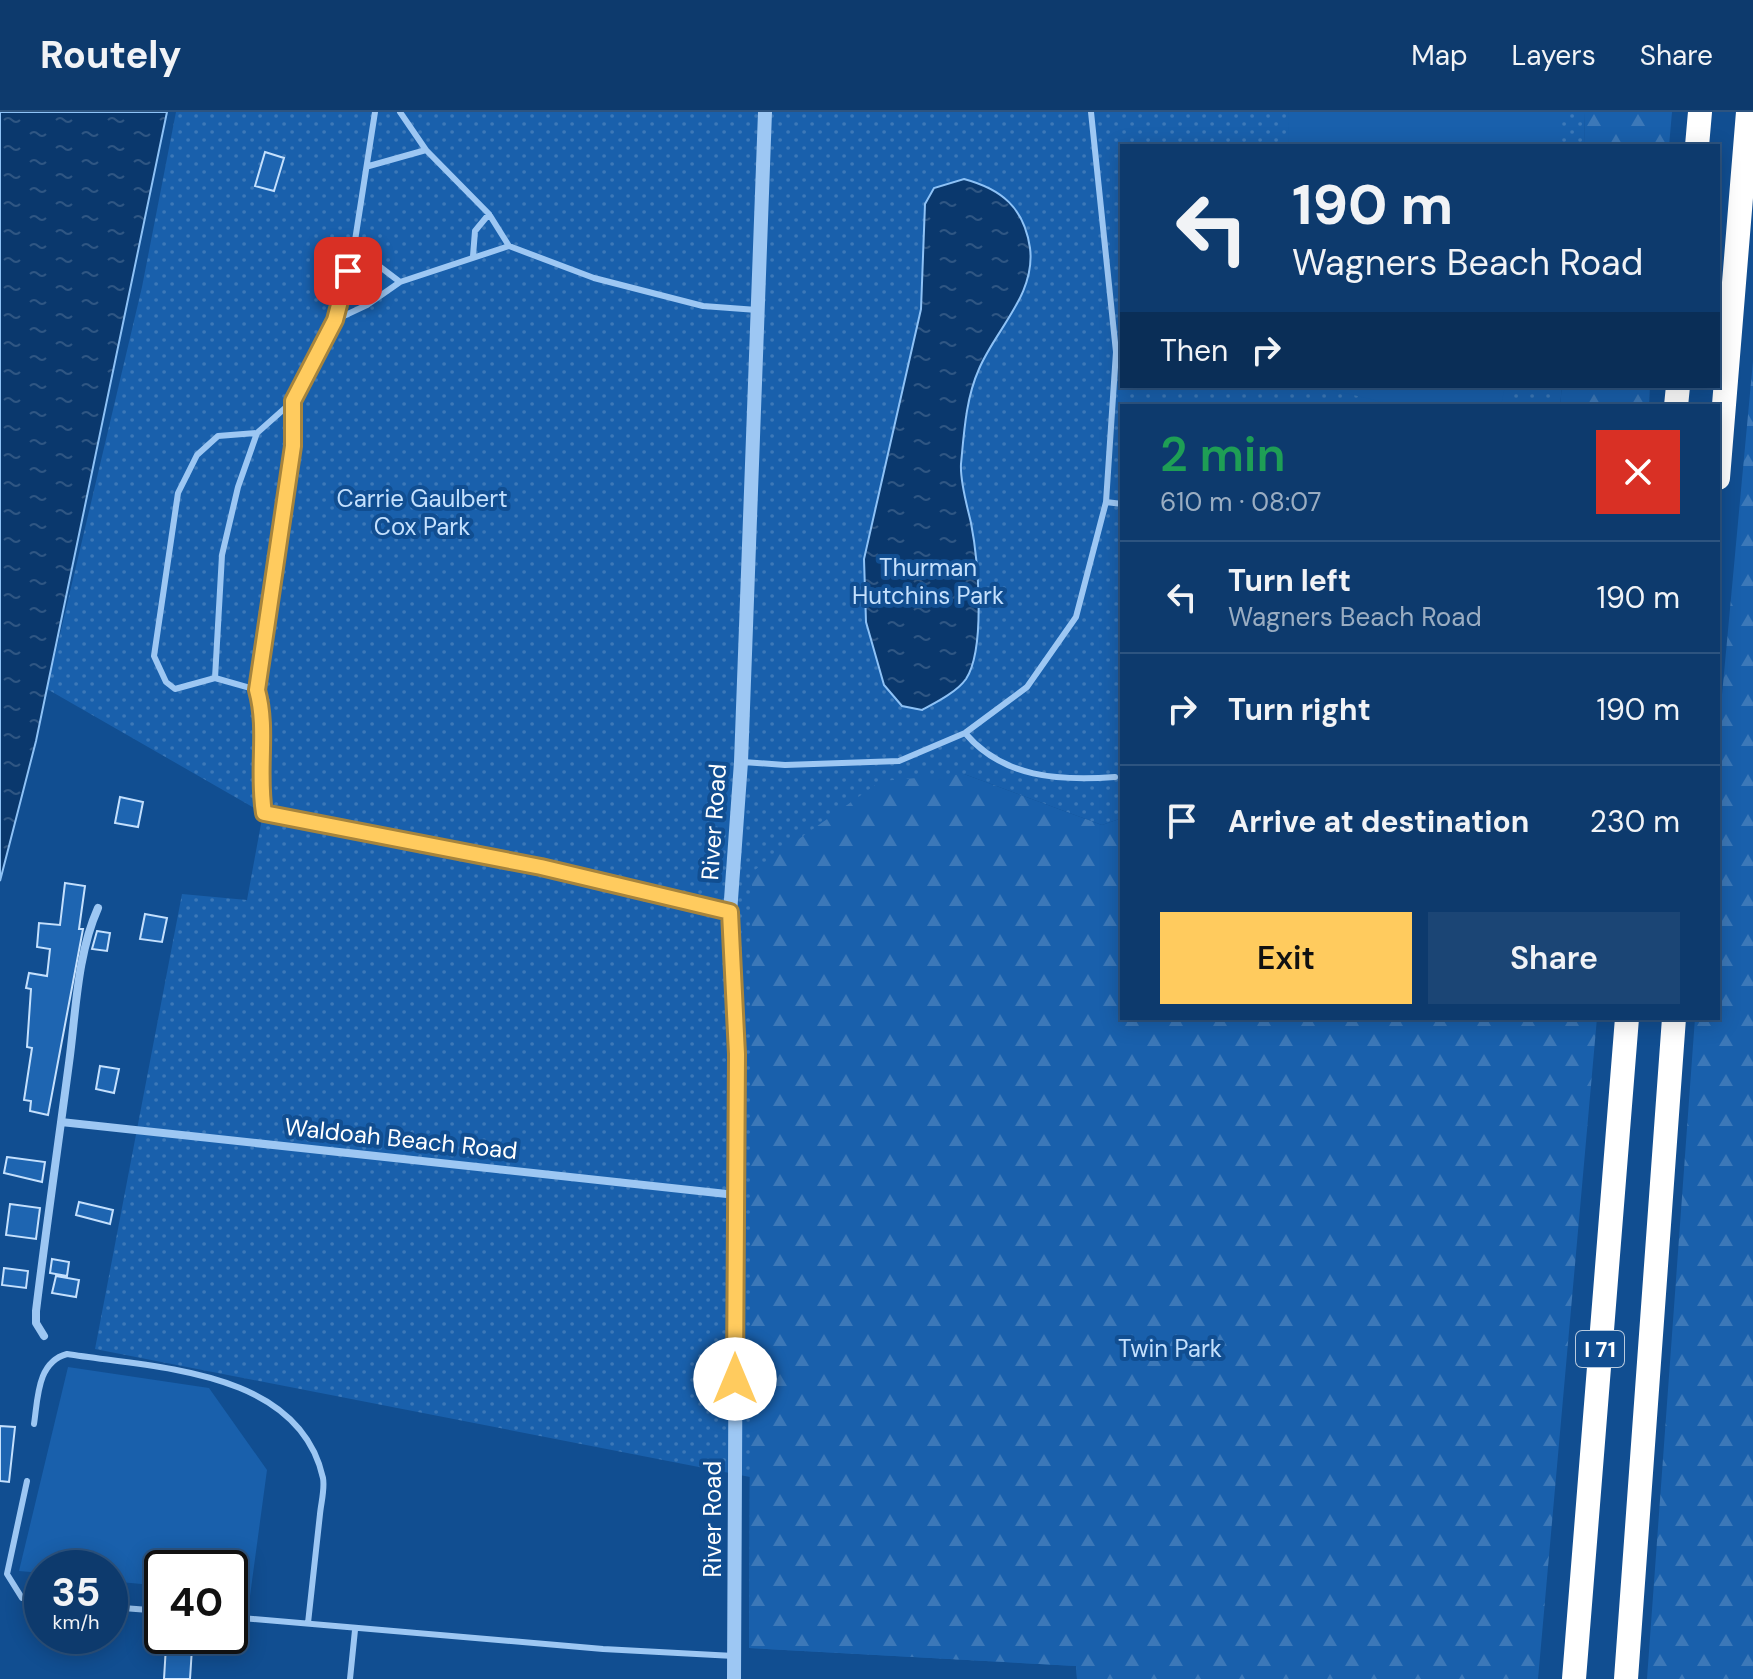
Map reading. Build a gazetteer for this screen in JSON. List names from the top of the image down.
{
  "streets": {
    "highway": ["I 71"],
    "street": ["River Road", "Waldoah Beach Road"]
  },
  "crossings": [
    ["River Road", "Waldoah Beach Road"]
  ],
  "parks": ["Carrie Gaulbert Cox Park", "Thurman Hutchins Park", "Twin Park"],
  "page": {
    "header": "Routely",
    "nav": ["Map", "Layers", "Share"],
    "turn": ["190 m", "Wagners Beach Road"],
    "then": "Then",
    "heading": ["2 min", "610 m · 08:07"],
    "list": [
      {
        "name": "Turn left",
        "note": "Wagners Beach Road",
        "value": "190 m"
      },
      {
        "name": "Turn right",
        "value": "190 m"
      },
      {
        "name": "Arrive at destination",
        "value": "230 m"
      }
    ],
    "buttons": ["Exit", "Share"],
    "speed": "35 km/h",
    "limit": "40"
  }
}
